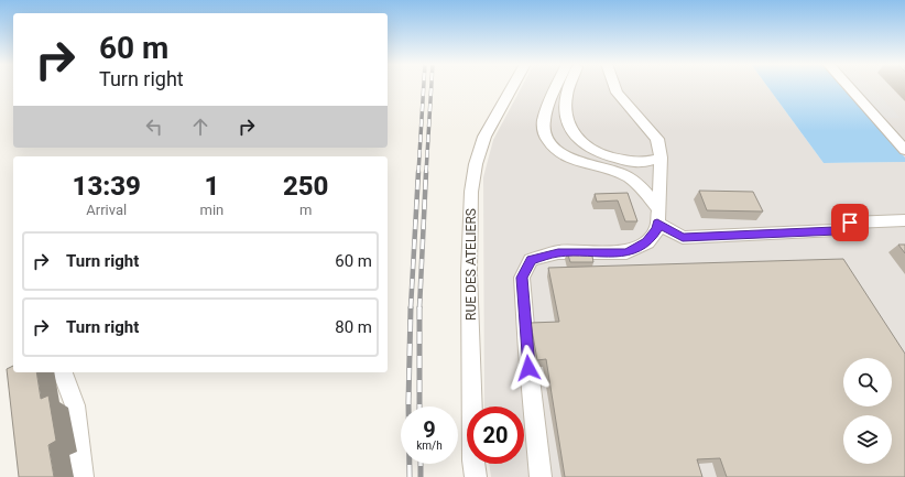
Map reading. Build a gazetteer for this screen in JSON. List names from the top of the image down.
{
  "streets": {
    "street": ["RUE DES ATELIERS"]
  },
  "page": {
    "turn": ["60 m", "Turn right"],
    "eta": [
      "13:39",
      "Arrival",
      "1",
      "min",
      "250",
      "m"
    ],
    "list": [
      {
        "name": "Turn right",
        "value": "60 m"
      },
      {
        "name": "Turn right",
        "value": "80 m"
      }
    ],
    "speed": "9 km/h",
    "limit": "20"
  }
}
